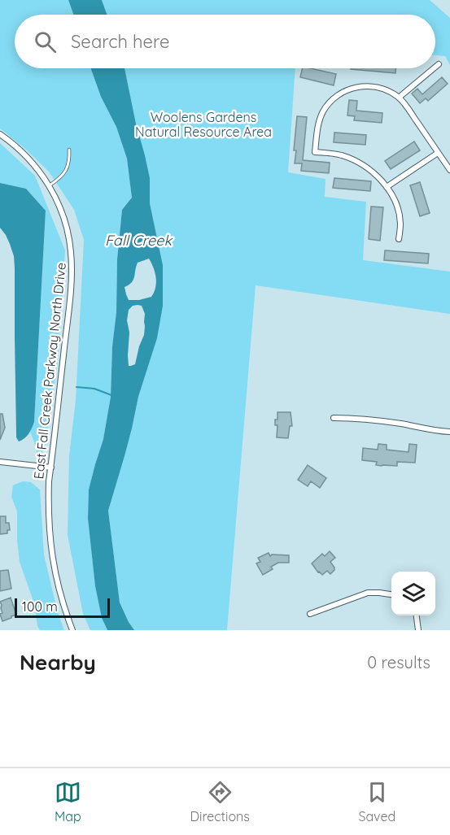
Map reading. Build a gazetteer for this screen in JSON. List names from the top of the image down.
{
  "streets": {
    "street": ["East Fall Creek Parkway North Drive"]
  },
  "water": ["Fall Creek"],
  "parks": ["Woolens Gardens Natural Resource Area"],
  "scale_bar": "100 m",
  "page": {
    "search": "Search here",
    "scale": "100 m",
    "heading": ["Nearby", "0 results"],
    "nav": ["Map", "Directions", "Saved"]
  }
}
